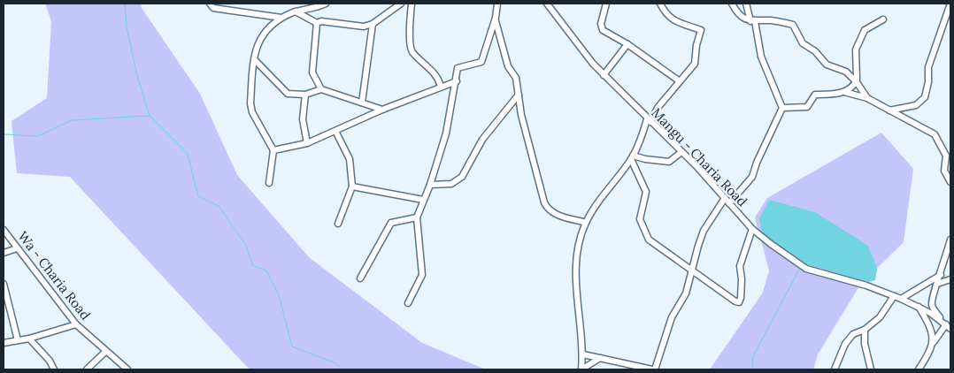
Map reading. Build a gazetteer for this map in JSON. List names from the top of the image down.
{
  "streets": {
    "street": ["Mangu - Charia Road", "Wa - Charia Road"]
  }
}
